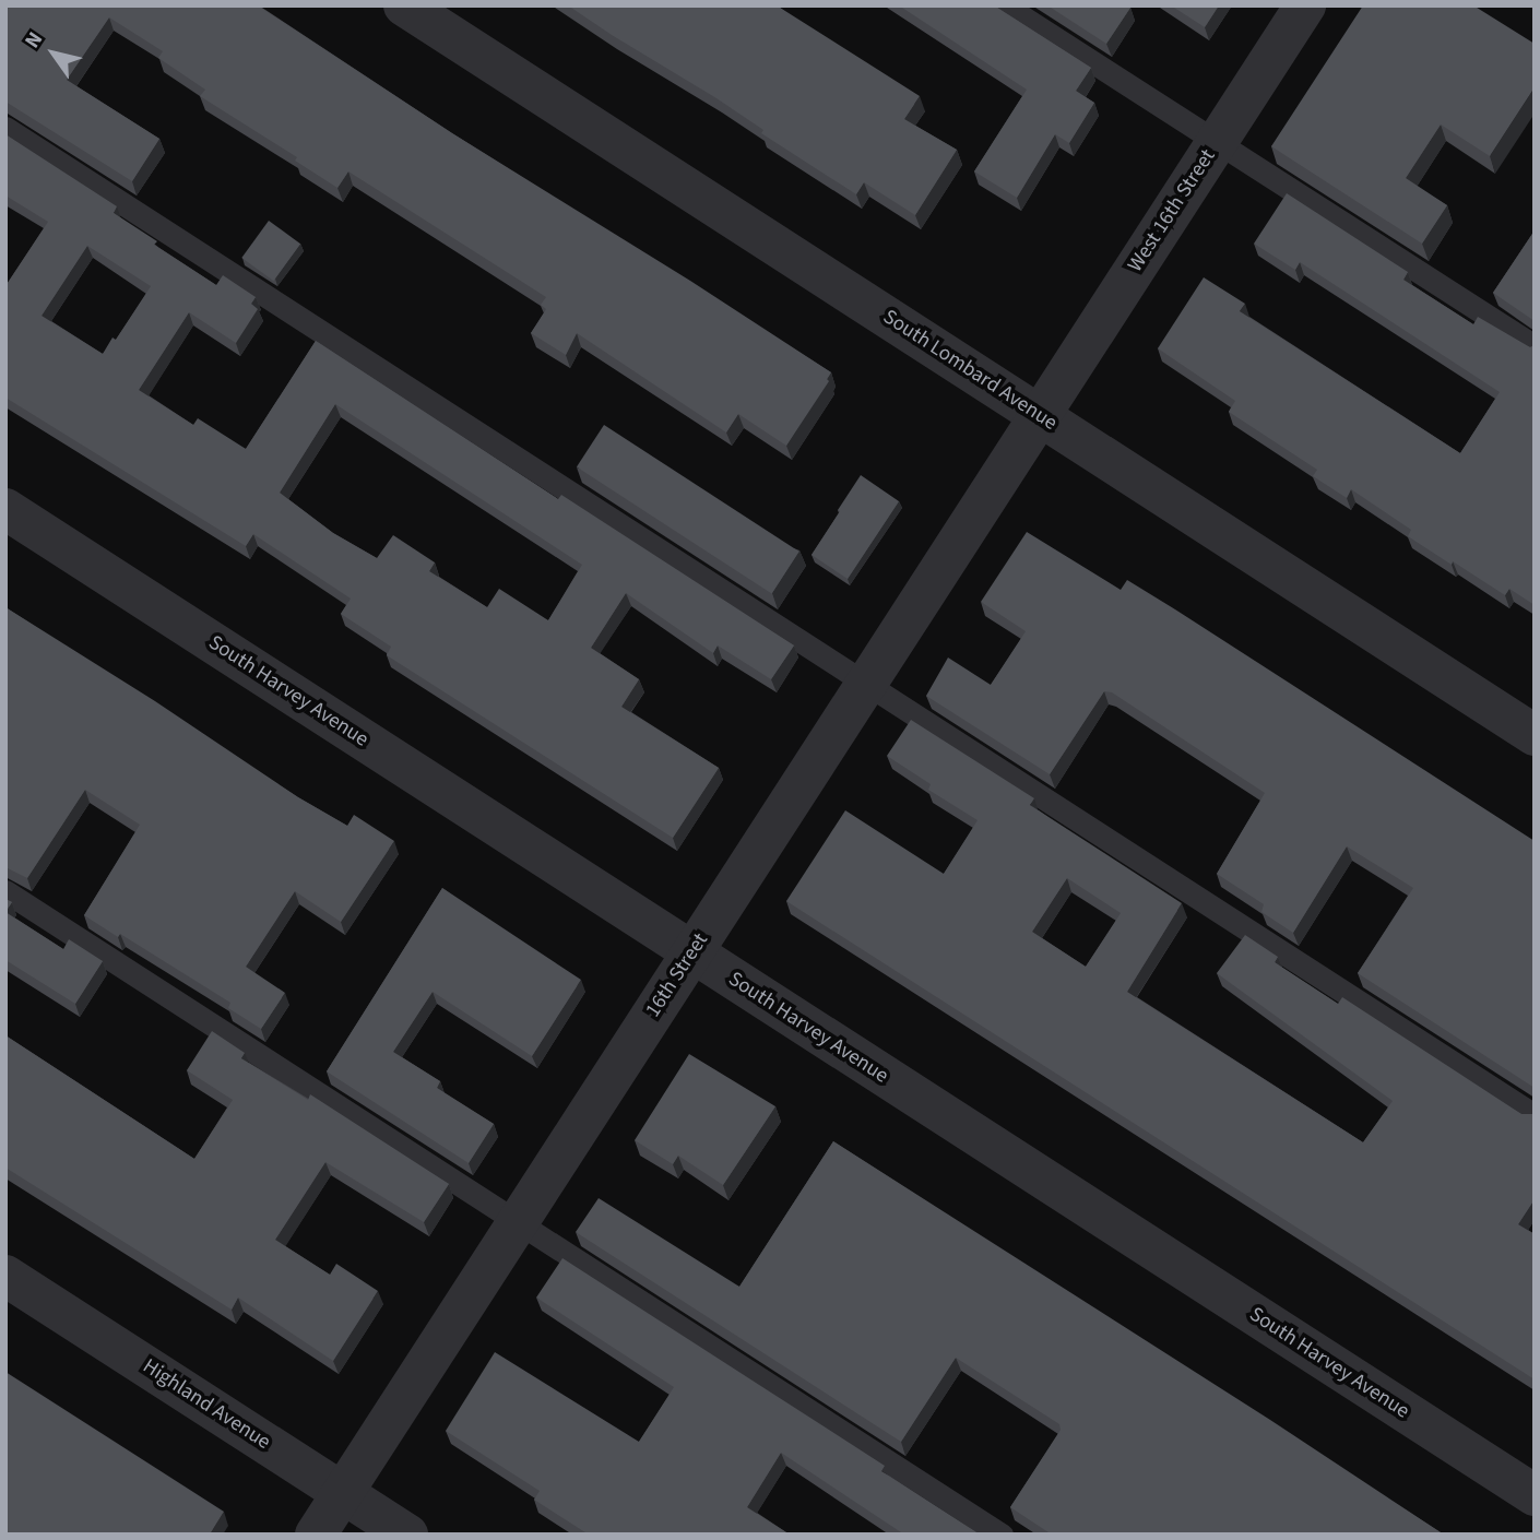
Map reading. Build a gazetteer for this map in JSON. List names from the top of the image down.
{
  "streets": {
    "street": [
      "West 16th Street",
      "South Lombard Avenue",
      "South Harvey Avenue",
      "16th Street",
      "Highland Avenue"
    ]
  },
  "crossings": [
    ["West 16th Street", "South Lombard Avenue"],
    ["West 16th Street", "16th Street"],
    ["South Lombard Avenue", "16th Street"],
    ["South Harvey Avenue", "16th Street"],
    ["16th Street", "Highland Avenue"]
  ],
  "north": "top left"
}
